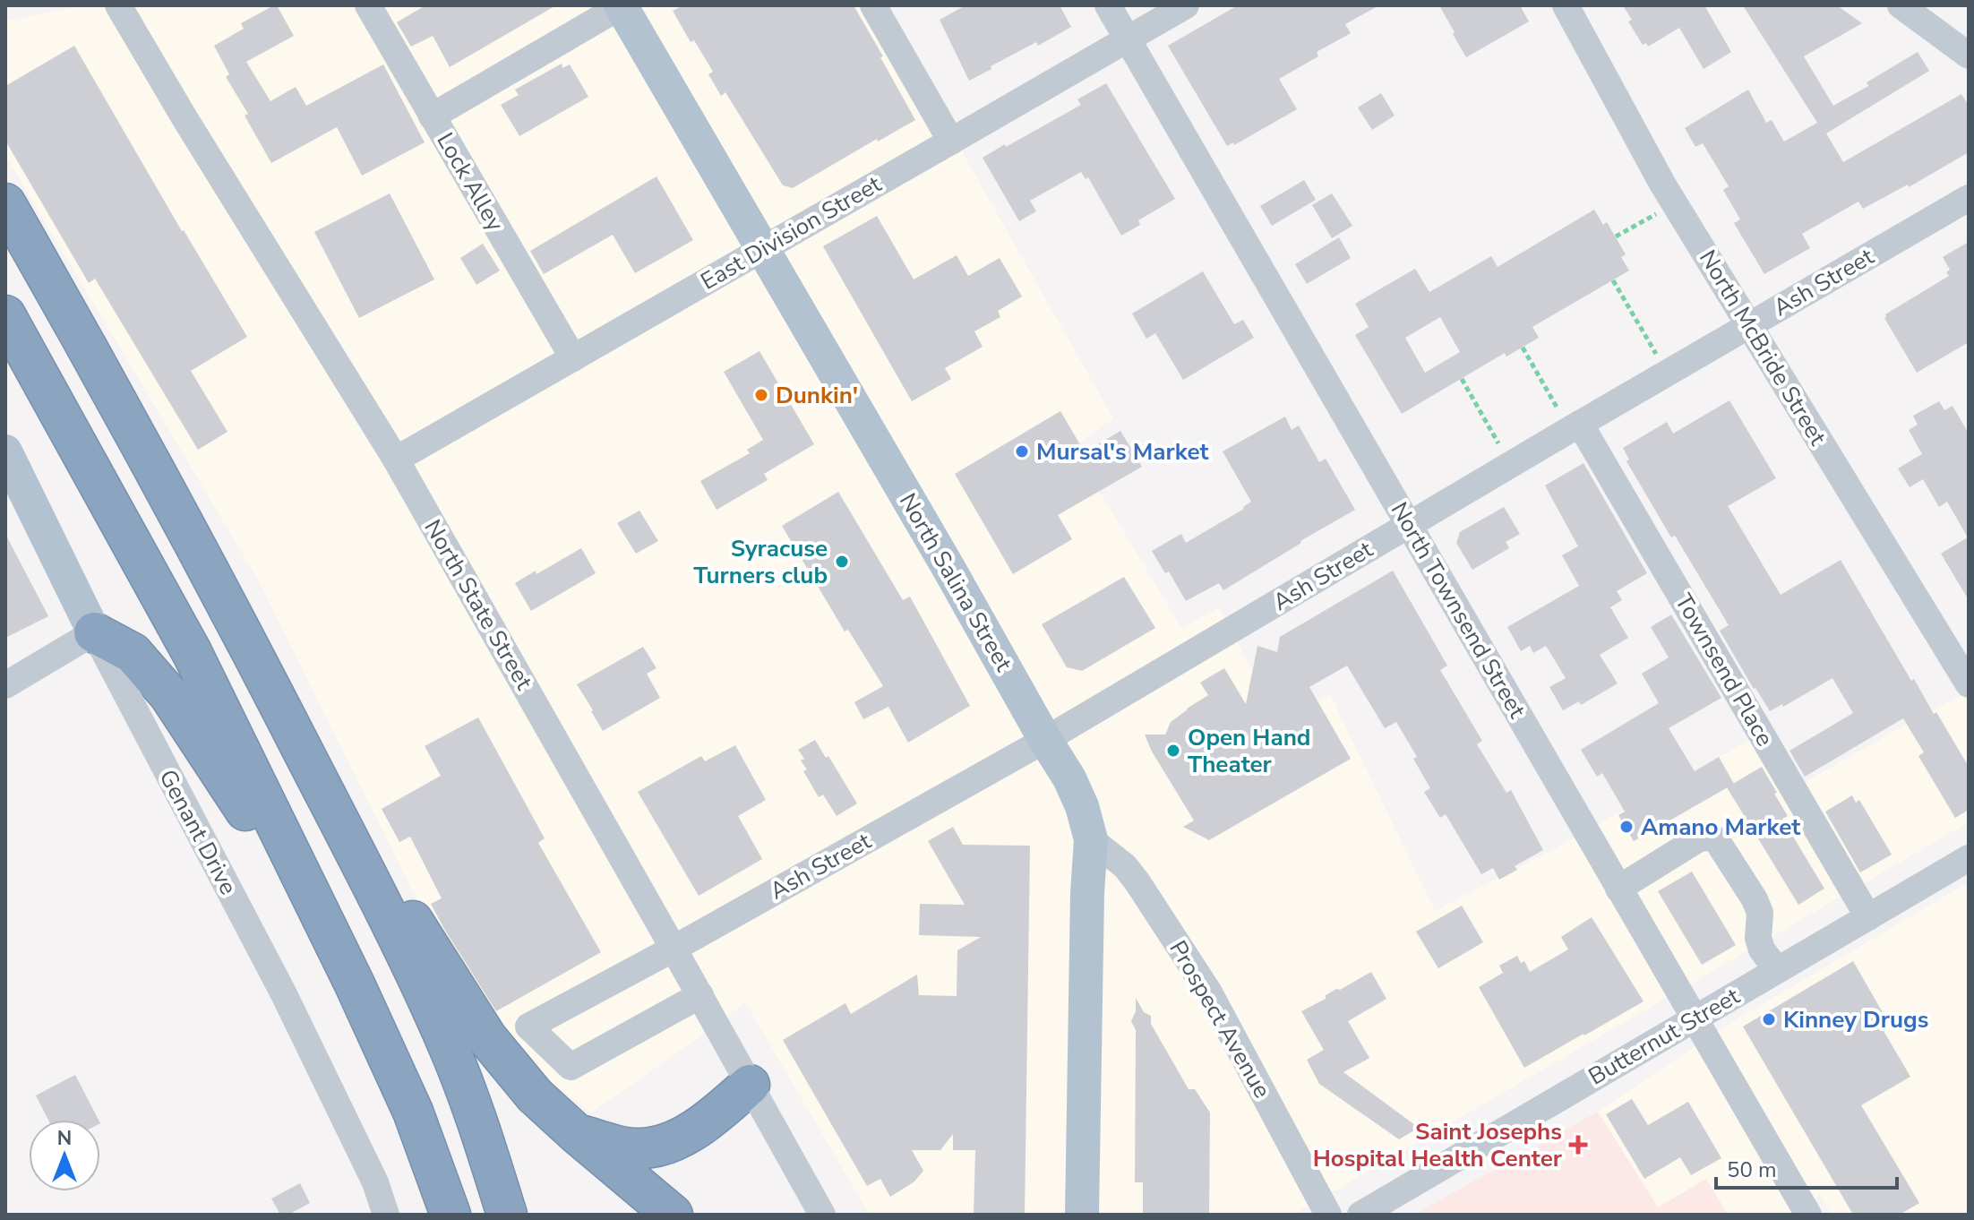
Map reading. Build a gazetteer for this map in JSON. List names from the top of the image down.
{
  "streets": {
    "main road": ["North Salina Street", "Genant Drive"],
    "street": [
      "Lock Alley",
      "East Division Street",
      "Ash Street",
      "North McBride Street",
      "North State Street",
      "North Townsend Street",
      "Townsend Place",
      "Prospect Avenue",
      "Butternut Street"
    ]
  },
  "crossings": [
    ["Lock Alley", "East Division Street"],
    ["East Division Street", "North Salina Street"],
    ["East Division Street", "North State Street"],
    ["East Division Street", "North Townsend Street"],
    ["Ash Street", "North McBride Street"],
    ["Ash Street", "North Salina Street"],
    ["Ash Street", "North State Street"],
    ["Ash Street", "North Townsend Street"],
    ["Ash Street", "Townsend Place"],
    ["North Salina Street", "Prospect Avenue"],
    ["North Townsend Street", "Butternut Street"],
    ["Townsend Place", "Butternut Street"]
  ],
  "places": {
    "other": [
      "Dunkin'",
      "Mursal's Market",
      "Syracuse Turners club",
      "Open Hand Theater",
      "Amano Market",
      "Kinney Drugs"
    ],
    "health": ["Saint Josephs Hospital Health Center"]
  },
  "scale_bar": "50 m",
  "north": "top"
}
